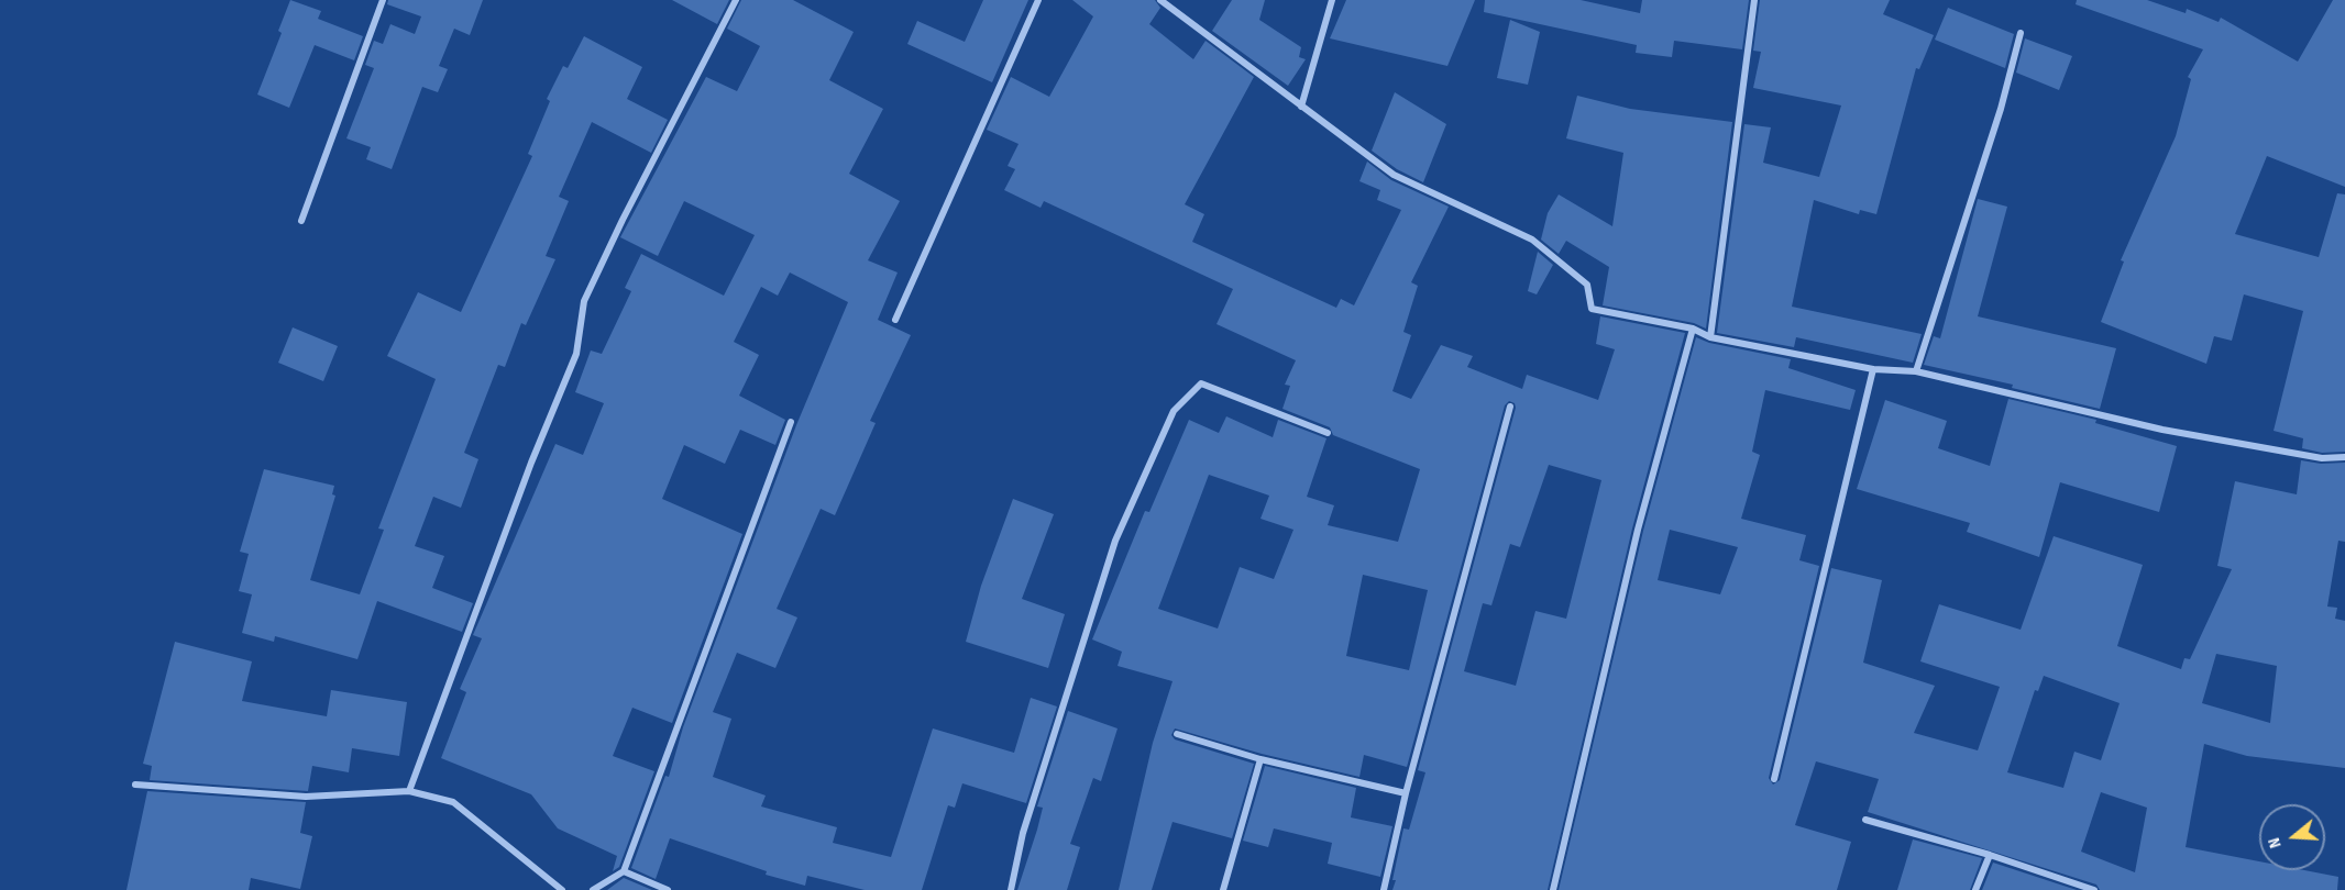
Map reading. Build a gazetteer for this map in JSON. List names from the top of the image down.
{
  "north": "left"
}
